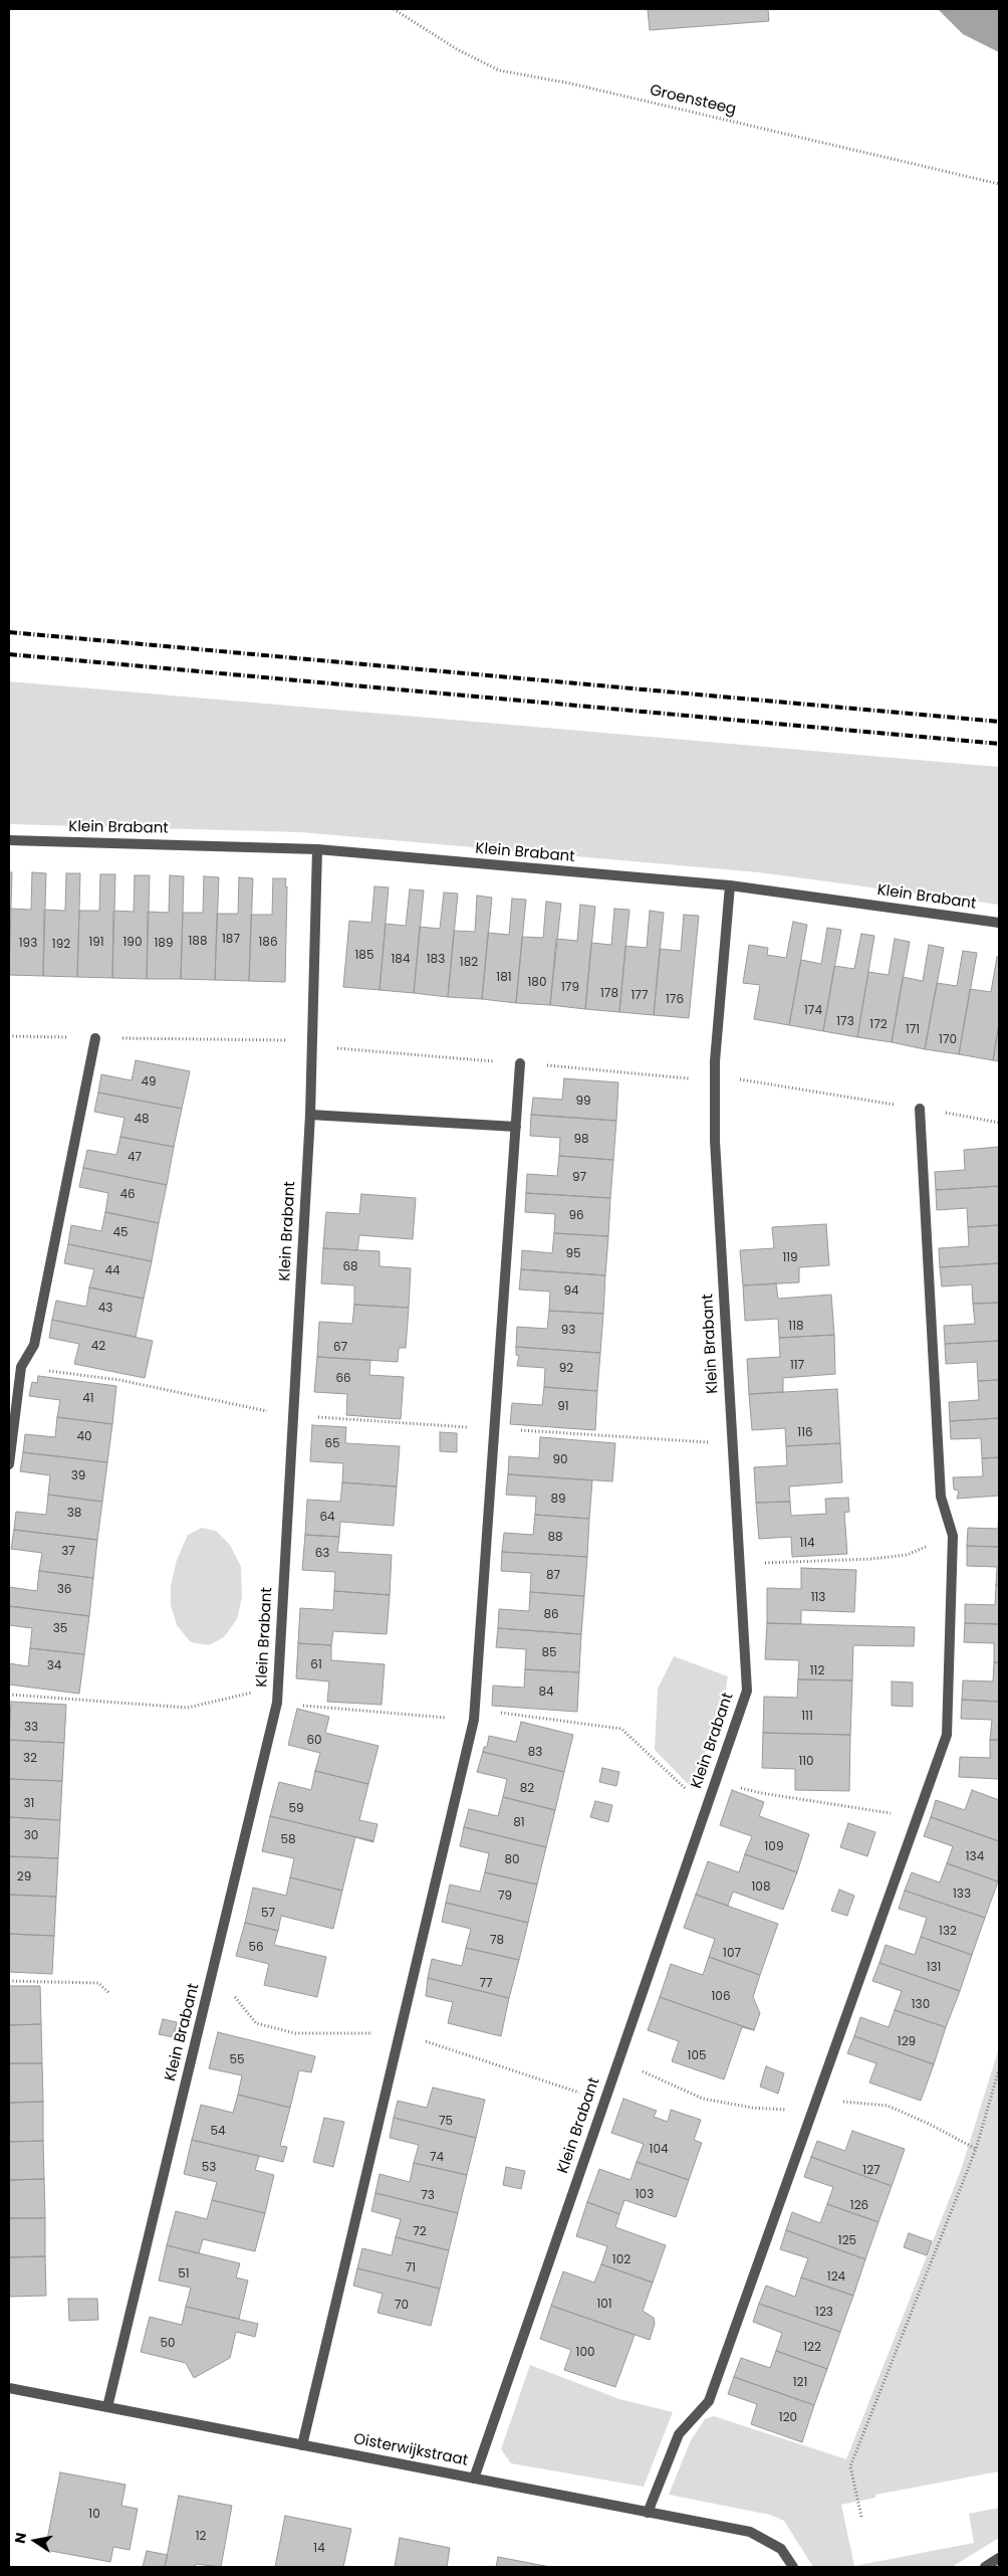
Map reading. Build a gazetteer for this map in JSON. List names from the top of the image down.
{
  "streets": {
    "street": ["Klein Brabant", "Oisterwijkstraat"],
    "path": ["Groensteeg"]
  },
  "crossings": [
    ["Klein Brabant", "Oisterwijkstraat"]
  ],
  "house_numbers": [
    "187",
    "188",
    "191",
    "190",
    "186",
    "193",
    "189",
    "192",
    "185",
    "184",
    "183",
    "182",
    "181",
    "180",
    "179",
    "178",
    "177",
    "176",
    "174",
    "173",
    "172",
    "171",
    "170",
    "49",
    "99",
    "48",
    "98",
    "47",
    "97",
    "46",
    "96",
    "45",
    "95",
    "119",
    "68",
    "44",
    "94",
    "43",
    "118",
    "93",
    "42",
    "67",
    "117",
    "92",
    "66",
    "41",
    "91",
    "116",
    "40",
    "65",
    "90",
    "39",
    "89",
    "38",
    "64",
    "88",
    "114",
    "37",
    "63",
    "87",
    "36",
    "113",
    "86",
    "35",
    "85",
    "61",
    "34",
    "112",
    "84",
    "111",
    "33",
    "60",
    "83",
    "32",
    "110",
    "82",
    "31",
    "59",
    "81",
    "30",
    "58",
    "109",
    "134",
    "80",
    "29",
    "108",
    "133",
    "79",
    "57",
    "132",
    "78",
    "56",
    "107",
    "131",
    "77",
    "106",
    "130",
    "129",
    "105",
    "55",
    "75",
    "54",
    "104",
    "74",
    "53",
    "127",
    "103",
    "73",
    "126",
    "72",
    "125",
    "102",
    "71",
    "51",
    "124",
    "101",
    "70",
    "123",
    "50",
    "122",
    "100",
    "121",
    "120",
    "10",
    "12",
    "14"
  ],
  "north": "left"
}
